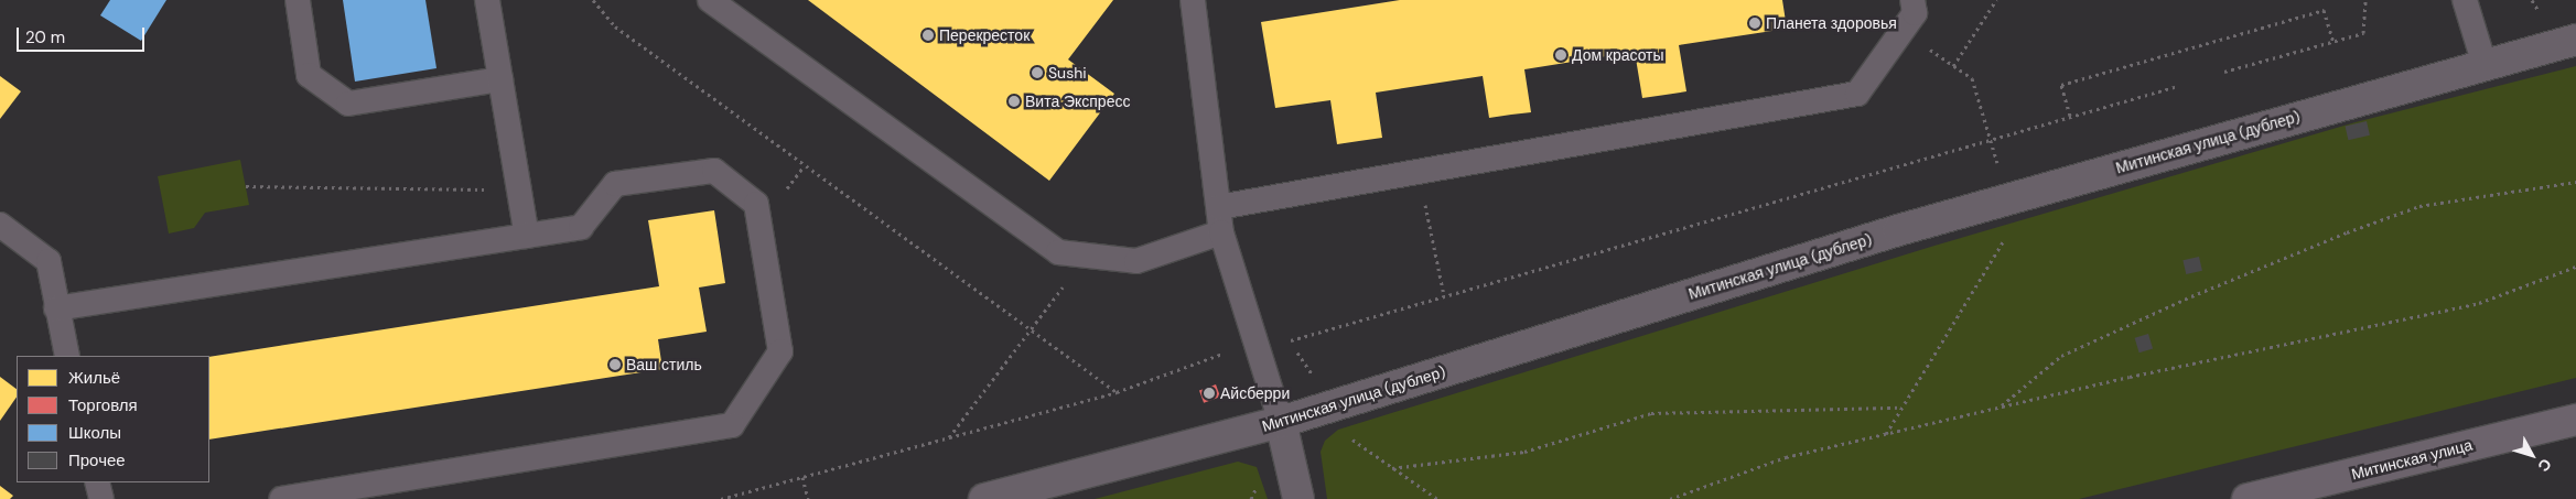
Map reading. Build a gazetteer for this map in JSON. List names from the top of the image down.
{
  "streets": {
    "main road": ["Митинская улица"],
    "street": ["Митинская улица (дублер)"]
  },
  "places": [
    "Планета здоровья",
    "Перекресток",
    "Дом красоты",
    "Sushi",
    "Вита Экспресс",
    "Ваш стиль",
    "Айсберри"
  ],
  "legend": [
    "Жильё",
    "Торговля",
    "Школы",
    "Прочее"
  ],
  "scale_bar": "20 m",
  "north": "bottom right"
}
